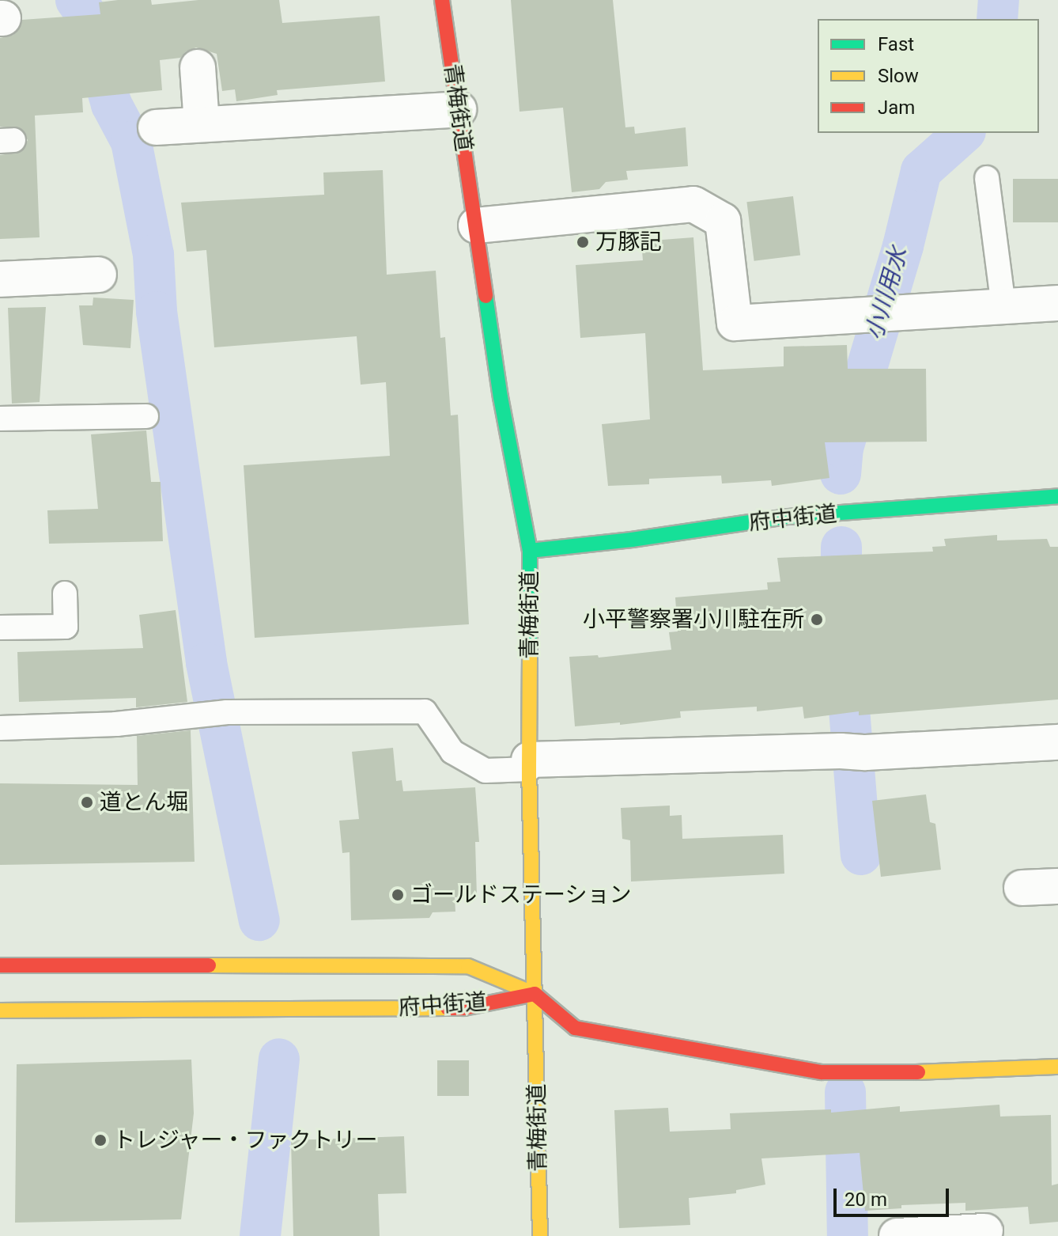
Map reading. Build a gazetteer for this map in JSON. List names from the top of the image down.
{
  "streets": {
    "main road": ["青梅街道", "府中街道"]
  },
  "crossings": [
    ["青梅街道", "府中街道"]
  ],
  "water": ["小川用水"],
  "places": [
    "万豚記",
    "小平警察署小川駐在所",
    "道とん堀",
    "ゴールドステーション",
    "トレジャー・ファクトリー"
  ],
  "legend": ["Fast", "Slow", "Jam"],
  "scale_bar": "20 m"
}
